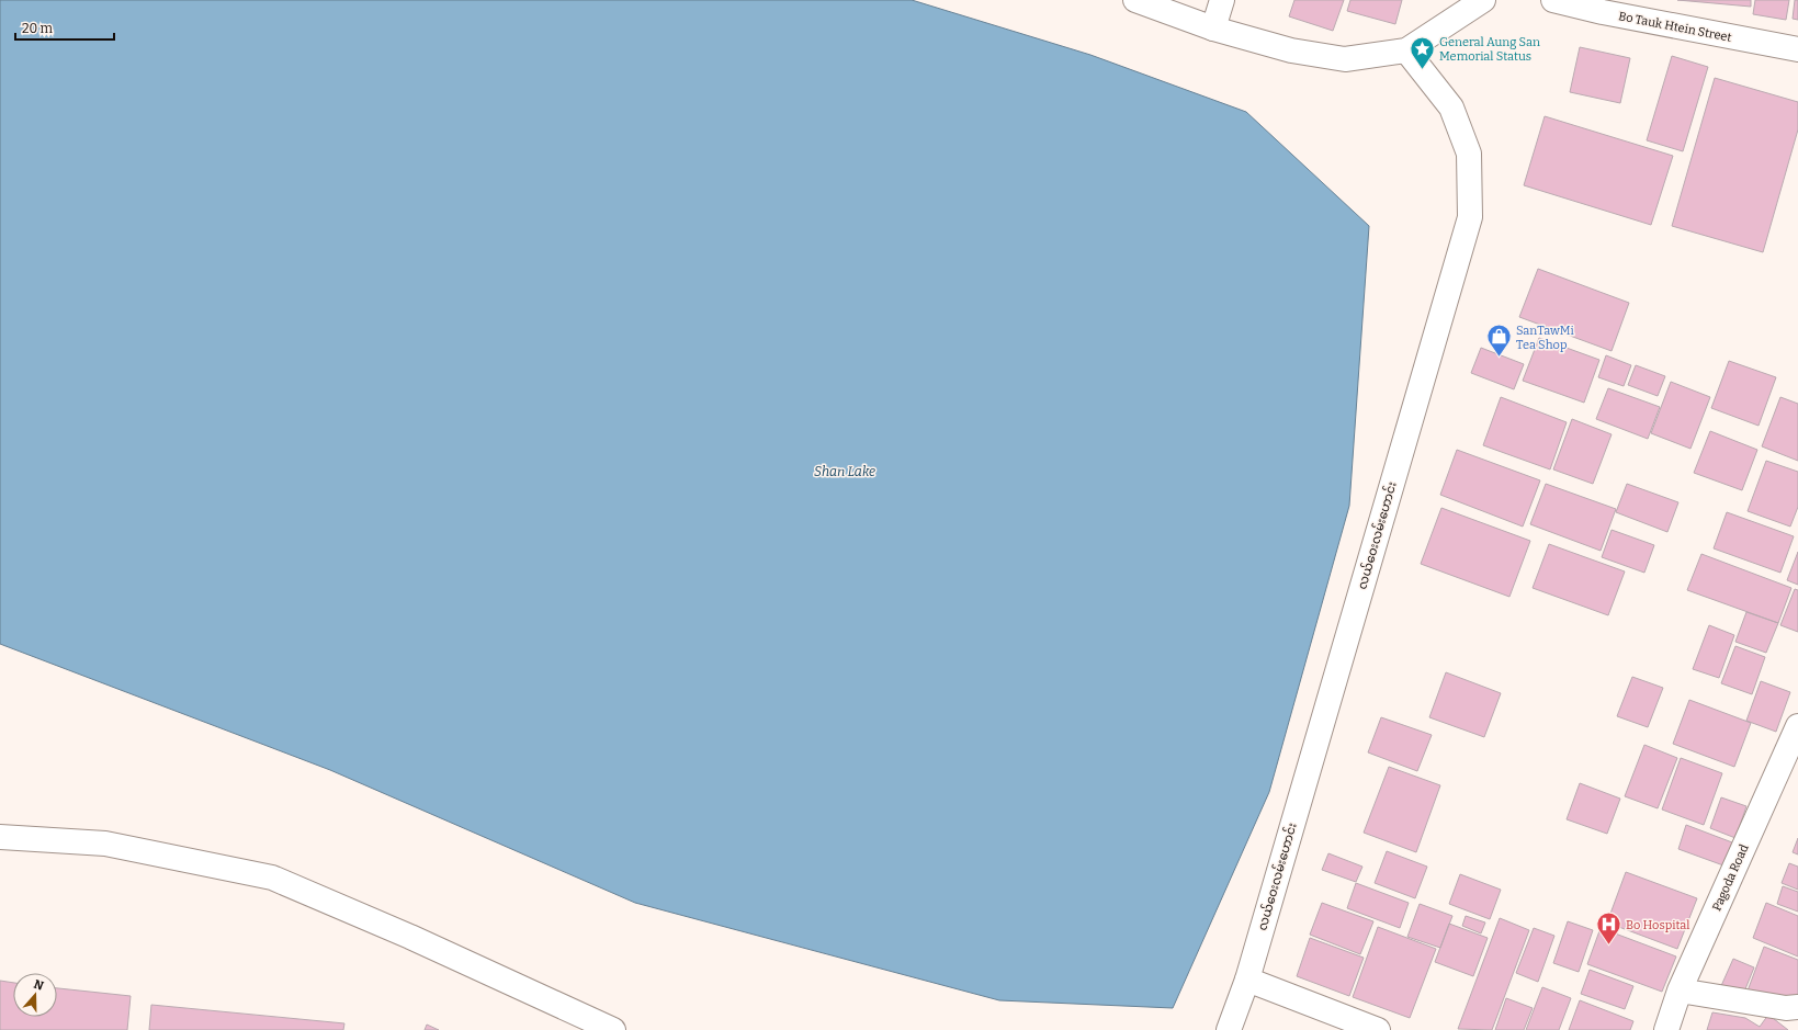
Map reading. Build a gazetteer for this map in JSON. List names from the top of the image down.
{
  "streets": {
    "street": ["Bo Tauk Htein Street", "လယ်ဝေးလမ်းဟောင်း", "Pagoda Road"]
  },
  "water": ["Shan Lake"],
  "places": {
    "place": ["General Aung San Memorial Status"],
    "shop": ["SanTawMi Tea Shop"],
    "hospital": ["Bo Hospital"]
  },
  "scale_bar": "20 m",
  "north": "top"
}
